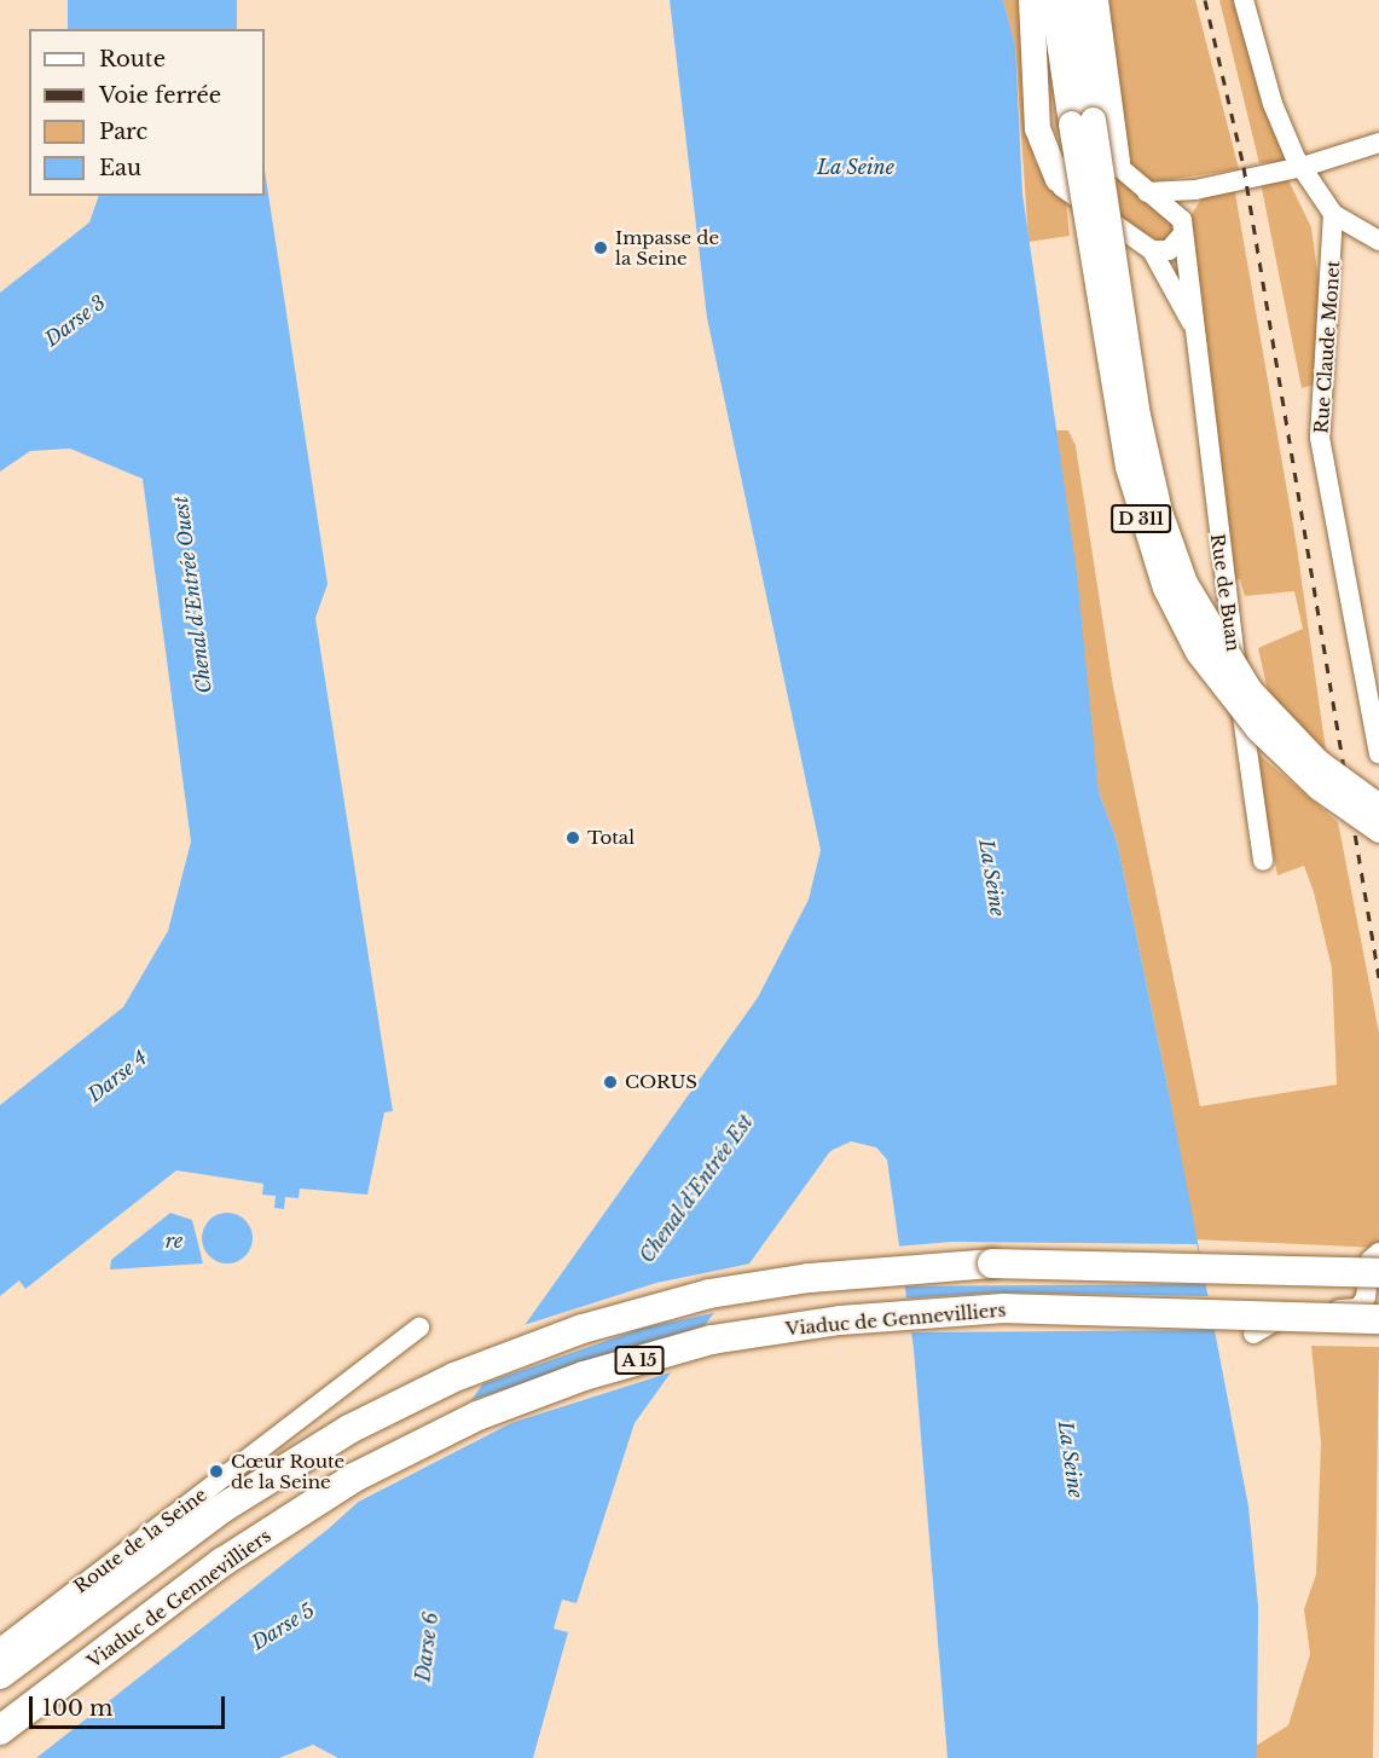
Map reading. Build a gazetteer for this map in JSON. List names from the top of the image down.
{
  "streets": {
    "highway": ["Viaduc de Gennevilliers", "A 15"],
    "main road": ["D 311"],
    "street": ["Rue Claude Monet", "Rue de Buan", "Route de la Seine"]
  },
  "water": [
    "La Seine",
    "Darse 3",
    "Chenal d'Entrée Ouest",
    "Darse 4",
    "Chenal d'Entrée Est",
    "re",
    "Darse 5",
    "Darse 6"
  ],
  "places": [
    "Impasse de la Seine",
    "Total",
    "CORUS",
    "Cœur Route de la Seine"
  ],
  "legend": [
    "Route",
    "Voie ferrée",
    "Parc",
    "Eau"
  ],
  "scale_bar": "100 m"
}
